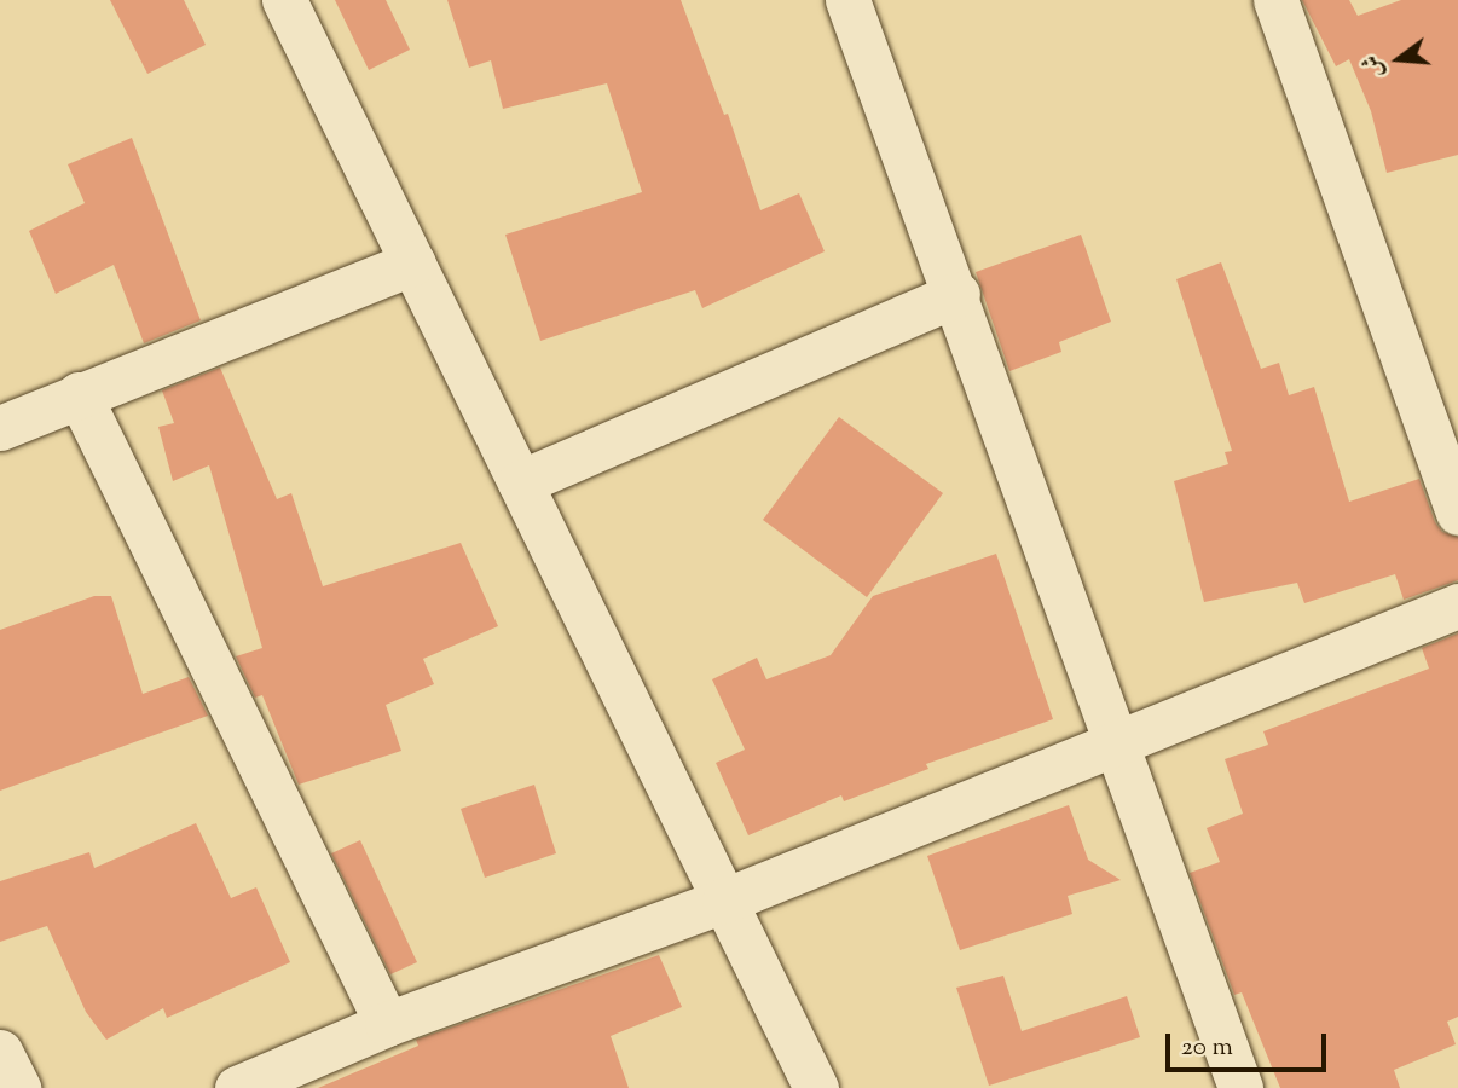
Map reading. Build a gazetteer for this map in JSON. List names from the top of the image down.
{
  "scale_bar": "20 m",
  "north": "left"
}
